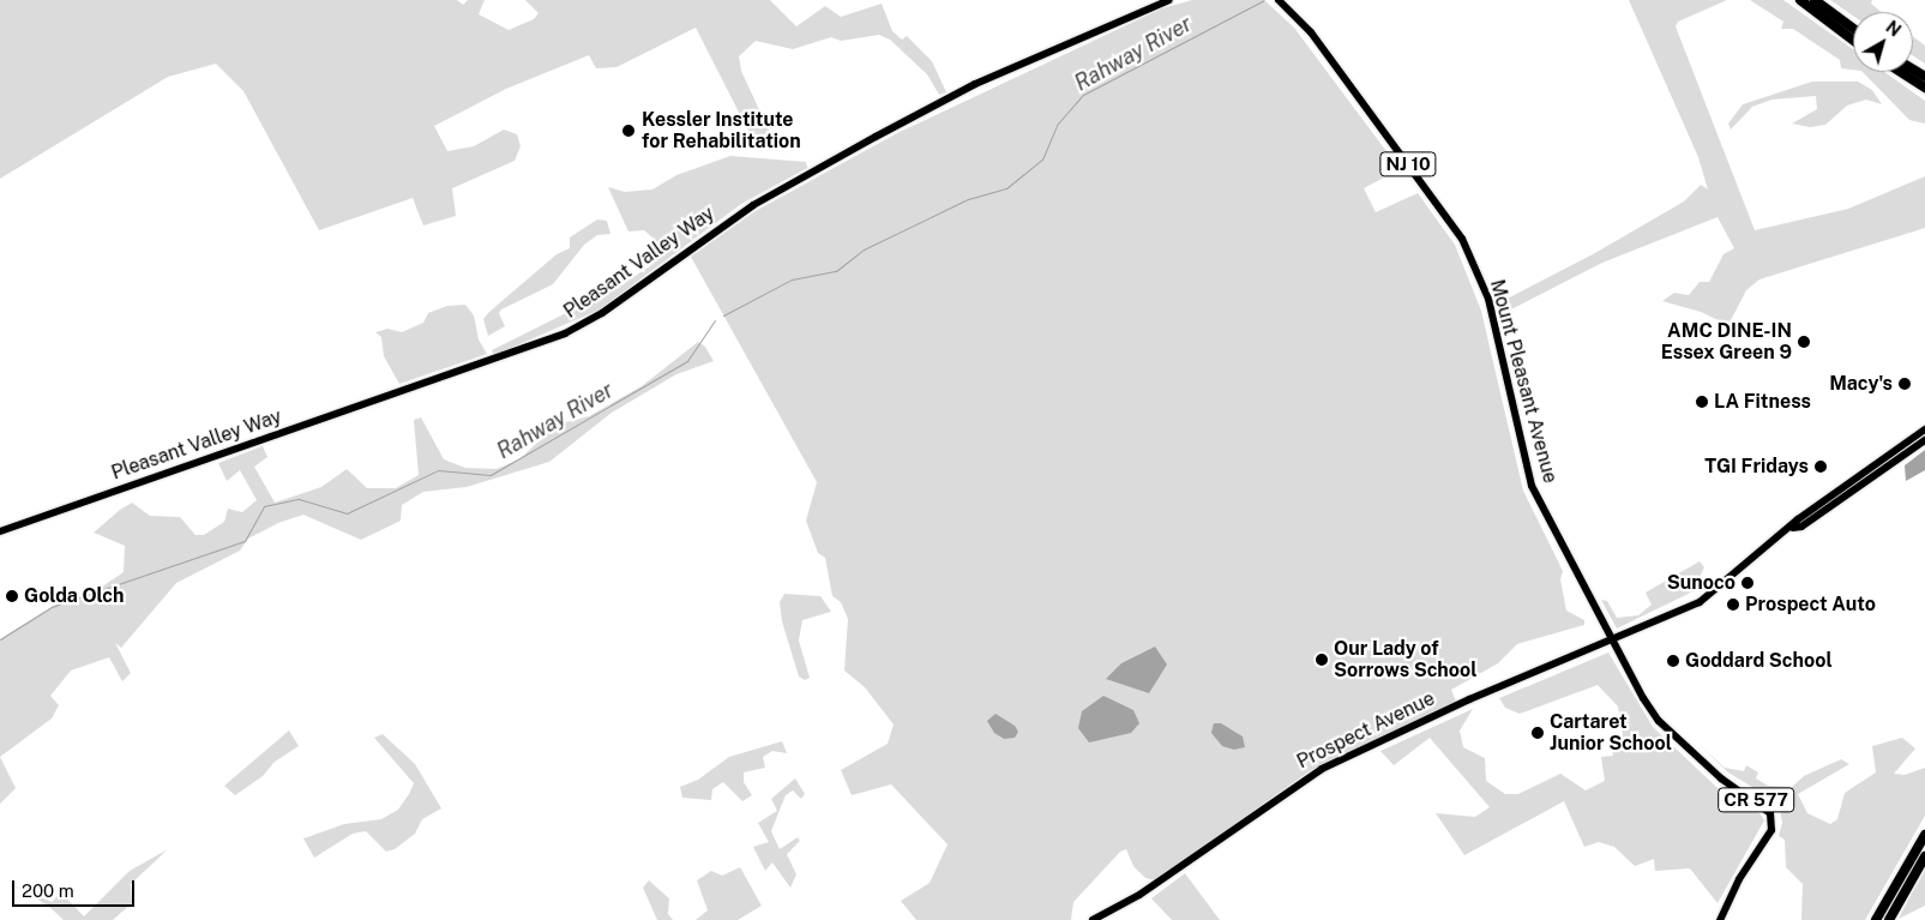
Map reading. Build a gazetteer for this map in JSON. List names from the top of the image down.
{
  "streets": {
    "main road": [
      "NJ 10",
      "Pleasant Valley Way",
      "Mount Pleasant Avenue",
      "Prospect Avenue",
      "CR 577"
    ]
  },
  "crossings": [
    ["Mount Pleasant Avenue", "Prospect Avenue"]
  ],
  "water": ["Rahway River"],
  "places": [
    "Kessler Institute for Rehabilitation",
    "AMC DINE-IN Essex Green 9",
    "Macy's",
    "LA Fitness",
    "TGI Fridays",
    "Sunoco",
    "Golda Olch",
    "Prospect Auto",
    "Our Lady of Sorrows School",
    "Goddard School",
    "Cartaret Junior School"
  ],
  "scale_bar": "200 m",
  "north": "top right"
}
